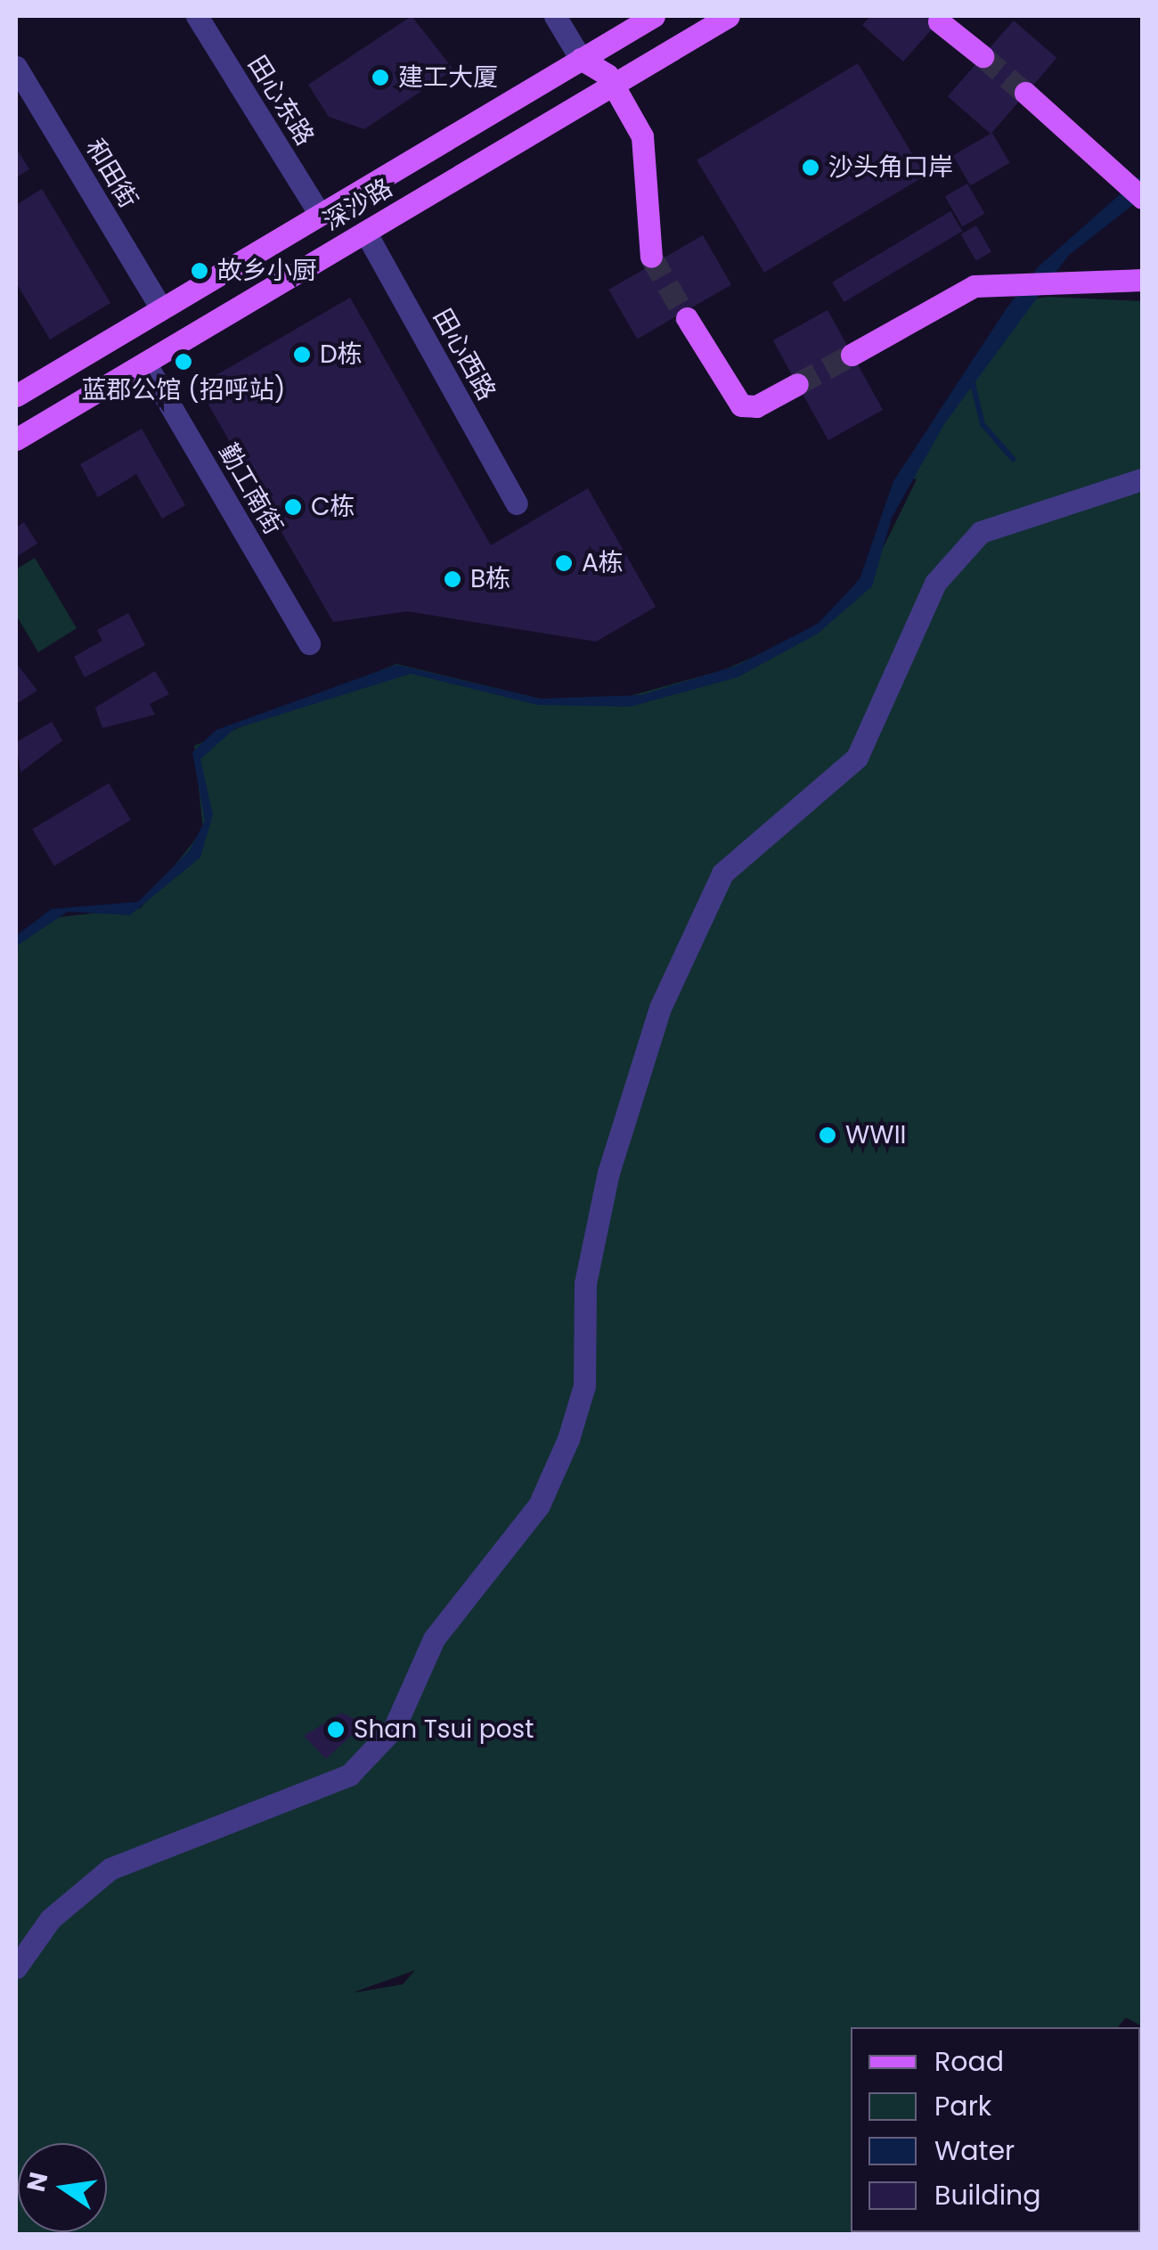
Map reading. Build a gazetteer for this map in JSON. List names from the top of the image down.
{
  "streets": {
    "main road": ["深沙路"],
    "street": [
      "田心东路",
      "和田街",
      "田心西路",
      "勤工南街"
    ]
  },
  "crossings": [
    ["田心东路", "深沙路"],
    ["和田街", "深沙路"],
    ["深沙路", "田心西路"],
    ["深沙路", "勤工南街"]
  ],
  "places": [
    "建工大厦",
    "沙头角口岸",
    "故乡小厨",
    "D栋",
    "蓝郡公馆 (招呼站)",
    "C栋",
    "A栋",
    "B栋",
    "WWII",
    "Shan Tsui post"
  ],
  "legend": [
    "Road",
    "Park",
    "Water",
    "Building"
  ],
  "north": "left"
}
